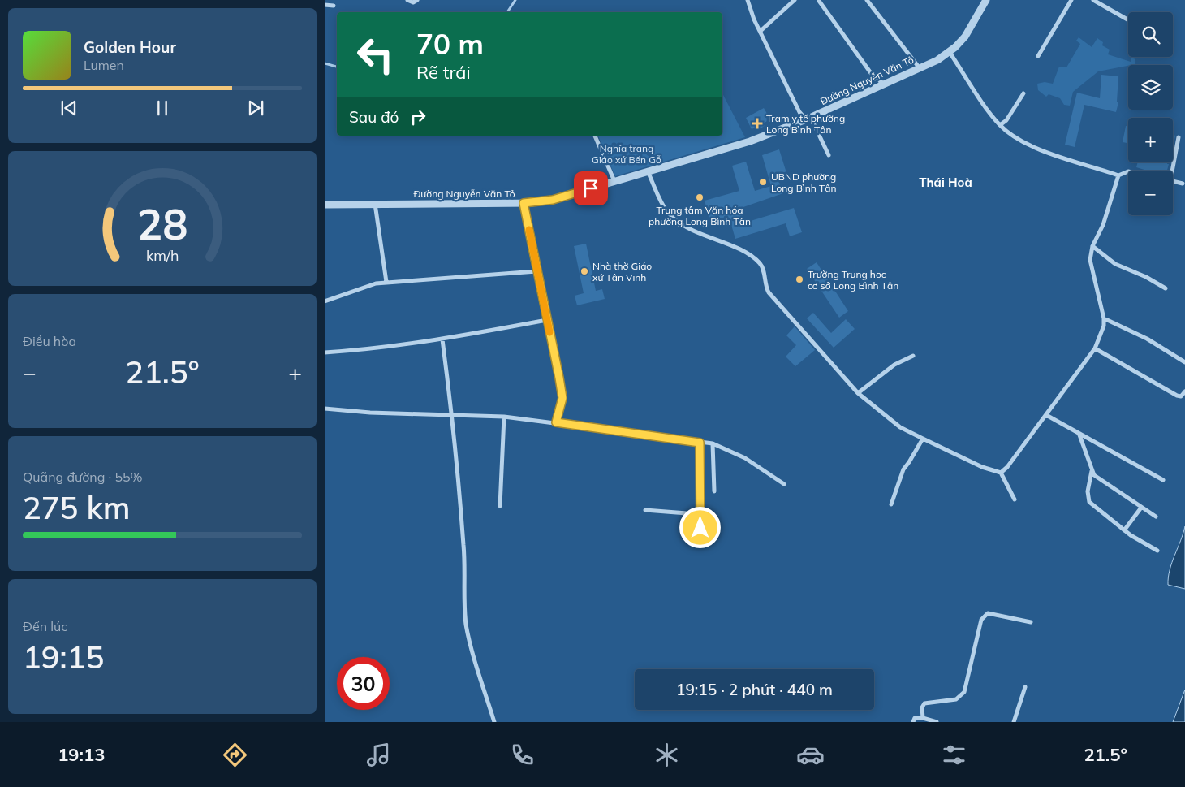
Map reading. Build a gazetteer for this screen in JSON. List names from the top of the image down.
{
  "streets": {
    "street": ["Đường Nguyễn Văn Tỏ"]
  },
  "districts": ["Thái Hoà"],
  "parks": ["Nghĩa trang Giáo xứ Bến Gỗ"],
  "places": {
    "health": ["Trạm y tế phường Long Bình Tân"],
    "other": [
      "UBND phường Long Bình Tân",
      "Trung tâm Văn hóa phường Long Bình Tân",
      "Nhà thờ Giáo xứ Tân Vinh",
      "Trường Trung học cơ sở Long Bình Tân"
    ]
  },
  "page": {
    "map_buttons": ["+", "−"],
    "turn": ["70 m", "Rẽ trái"],
    "song": ["Golden Hour", "Lumen"],
    "then": "Sau đó",
    "tile": [
      "Điều hòa",
      ["Quãng đường · 55%", "275 km"],
      ["Đến lúc", "19:15"]
    ],
    "heat": ["−", "21.5°", "+"],
    "limit": "30",
    "trip": "19:15 · 2 phút · 440 m",
    "tabs": ["19:13", "21.5°"],
    "gauge": ["28", "km/h"]
  }
}
